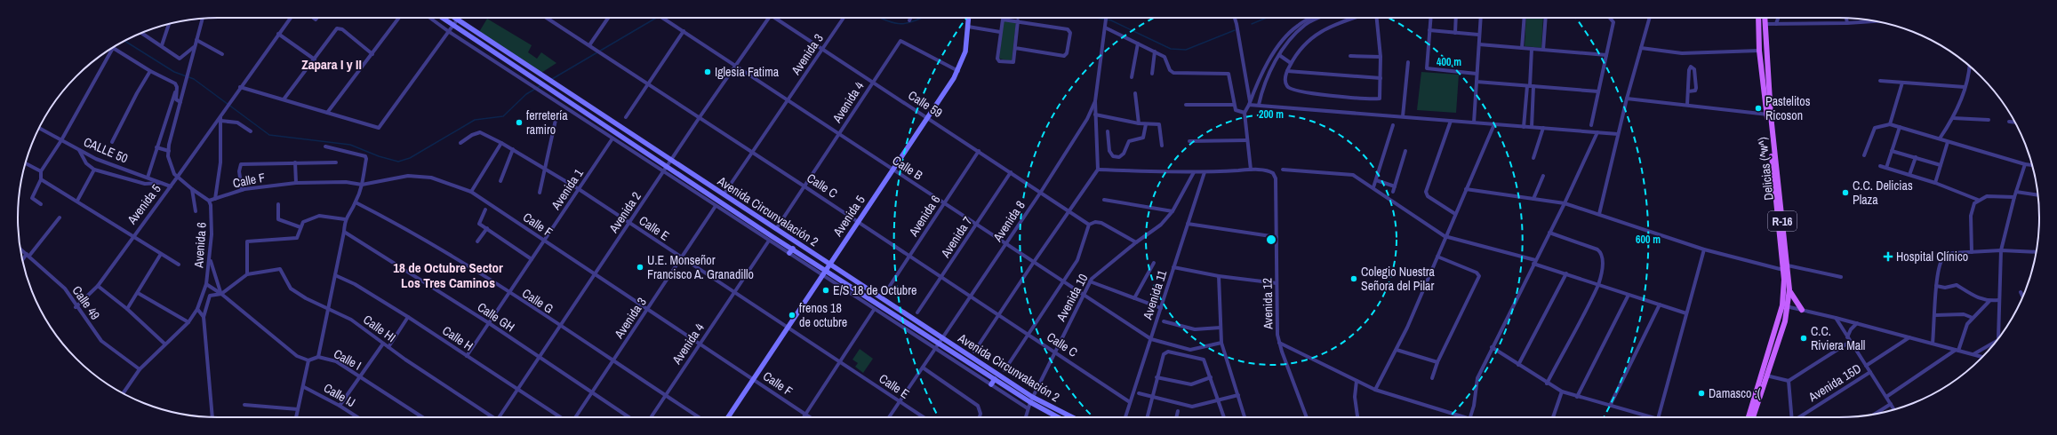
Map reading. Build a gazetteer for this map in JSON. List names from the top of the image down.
{
  "streets": {
    "main road": [
      "Delicias (^w^)",
      "Avenida 5",
      "Avenida Circunvalación 2",
      "R-16"
    ],
    "street": [
      "Avenida 3",
      "Avenida 4",
      "Calle 59",
      "CALLE 50",
      "Calle B",
      "Calle F",
      "Calle C",
      "Avenida 1",
      "Avenida 2",
      "Avenida 6",
      "Avenida 8",
      "Calle E",
      "Avenida 7",
      "Avenida 11",
      "Avenida 10",
      "Calle G",
      "Calle 49",
      "Avenida 12",
      "Calle GH",
      "Calle HI",
      "Calle H",
      "Calle I",
      "Avenida 15D",
      "Calle IJ"
    ]
  },
  "crossings": [
    ["Avenida 3", "Calle 59"],
    ["Avenida 3", "Calle B"],
    ["Avenida 3", "Calle F"],
    ["Avenida 3", "Calle C"],
    ["Avenida 3", "Avenida Circunvalación 2"],
    ["Avenida 3", "Calle E"],
    ["Avenida 3", "Calle G"],
    ["Avenida 3", "Calle GH"],
    ["Avenida 4", "Calle 59"],
    ["Avenida 4", "Calle B"],
    ["Avenida 4", "Calle F"],
    ["Avenida 4", "Calle C"],
    ["Avenida 4", "Avenida 5"],
    ["Avenida 4", "Avenida Circunvalación 2"],
    ["Avenida 4", "Calle E"],
    ["Avenida 4", "Calle G"],
    ["Calle 59", "Avenida 5"],
    ["Calle 59", "Avenida 6"],
    ["Calle 59", "Avenida 8"],
    ["Calle 59", "Avenida 7"],
    ["CALLE 50", "Avenida 5"],
    ["Calle B", "Avenida 5"],
    ["Calle B", "Avenida 2"],
    ["Calle B", "Avenida 6"],
    ["Calle B", "Avenida 8"],
    ["Calle B", "Avenida 7"],
    ["Calle B", "Avenida 11"],
    ["Calle B", "Avenida 10"],
    ["Calle F", "Avenida 1"],
    ["Calle F", "Avenida 5"],
    ["Calle F", "Avenida 2"],
    ["Calle F", "Avenida 6"],
    ["Calle C", "Avenida 5"],
    ["Calle C", "Avenida 2"],
    ["Calle C", "Avenida 6"],
    ["Calle C", "Avenida 8"],
    ["Calle C", "Avenida 7"],
    ["Calle C", "Avenida 11"],
    ["Calle C", "Avenida 10"],
    ["Avenida 1", "Calle E"],
    ["Avenida 1", "Calle G"],
    ["Avenida 1", "Calle GH"],
    ["Avenida 1", "Calle H"],
    ["Avenida 5", "Avenida Circunvalación 2"],
    ["Avenida 5", "Calle E"],
    ["Avenida 5", "Calle 49"],
    ["Avenida Circunvalación 2", "Avenida 2"],
    ["Avenida Circunvalación 2", "Avenida 8"],
    ["Avenida Circunvalación 2", "Avenida 10"],
    ["Avenida 2", "Calle E"],
    ["Avenida 2", "Calle G"],
    ["Avenida 2", "Calle GH"],
    ["Avenida 2", "Calle H"],
    ["Avenida 6", "Calle 49"]
  ],
  "districts": ["Zapara I y II", "18 de Octubre Sector Los Tres Caminos"],
  "places": {
    "other": [
      "Iglesia Fatima",
      "Pastelitos Ricoson",
      "ferretería ramiro",
      "C.C. Delicias Plaza",
      "U.E. Monseñor Francisco A. Granadillo",
      "Colegio Nuestra Señora del Pilar",
      "E/S 18 de Octubre",
      "frenos 18 de octubre",
      "C.C. Riviera Mall",
      "Damasco :("
    ],
    "health": ["Hospital Clínico"]
  },
  "rings": ["400 m", "200 m", "600 m"]
}
